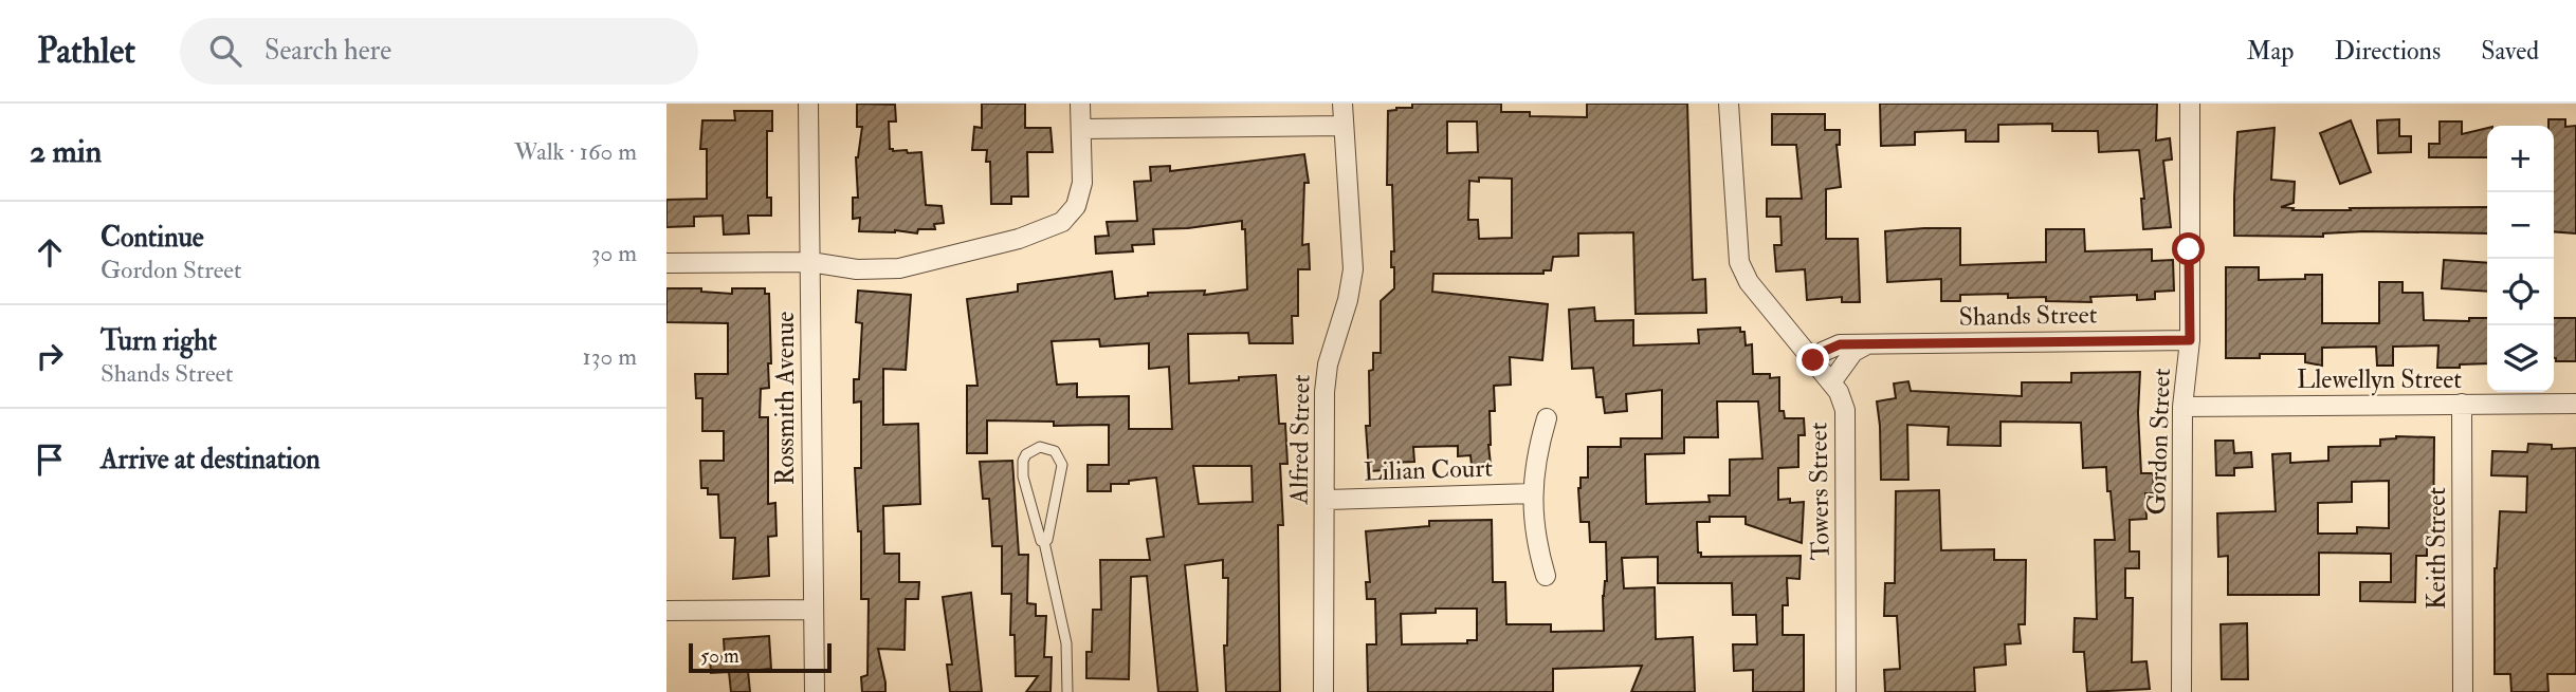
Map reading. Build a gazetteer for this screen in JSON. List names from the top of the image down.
{
  "streets": {
    "street": [
      "Shands Street",
      "Llewellyn Street",
      "Rossmith Avenue",
      "Alfred Street",
      "Gordon Street",
      "Lilian Court",
      "Towers Street",
      "Keith Street"
    ]
  },
  "crossings": [
    ["Shands Street", "Gordon Street"],
    ["Shands Street", "Towers Street"],
    ["Llewellyn Street", "Gordon Street"],
    ["Llewellyn Street", "Keith Street"],
    ["Alfred Street", "Lilian Court"]
  ],
  "scale_bar": "50 m",
  "page": {
    "header": "Pathlet",
    "search": "Search here",
    "nav": ["Map", "Directions", "Saved"],
    "heading": ["2 min", "Walk · 160 m"],
    "map_buttons": ["+", "−"],
    "list": [
      ["Continue", "Gordon Street", "30 m"],
      ["Turn right", "Shands Street", "130 m"],
      "Arrive at destination"
    ],
    "scale": "50 m"
  }
}
